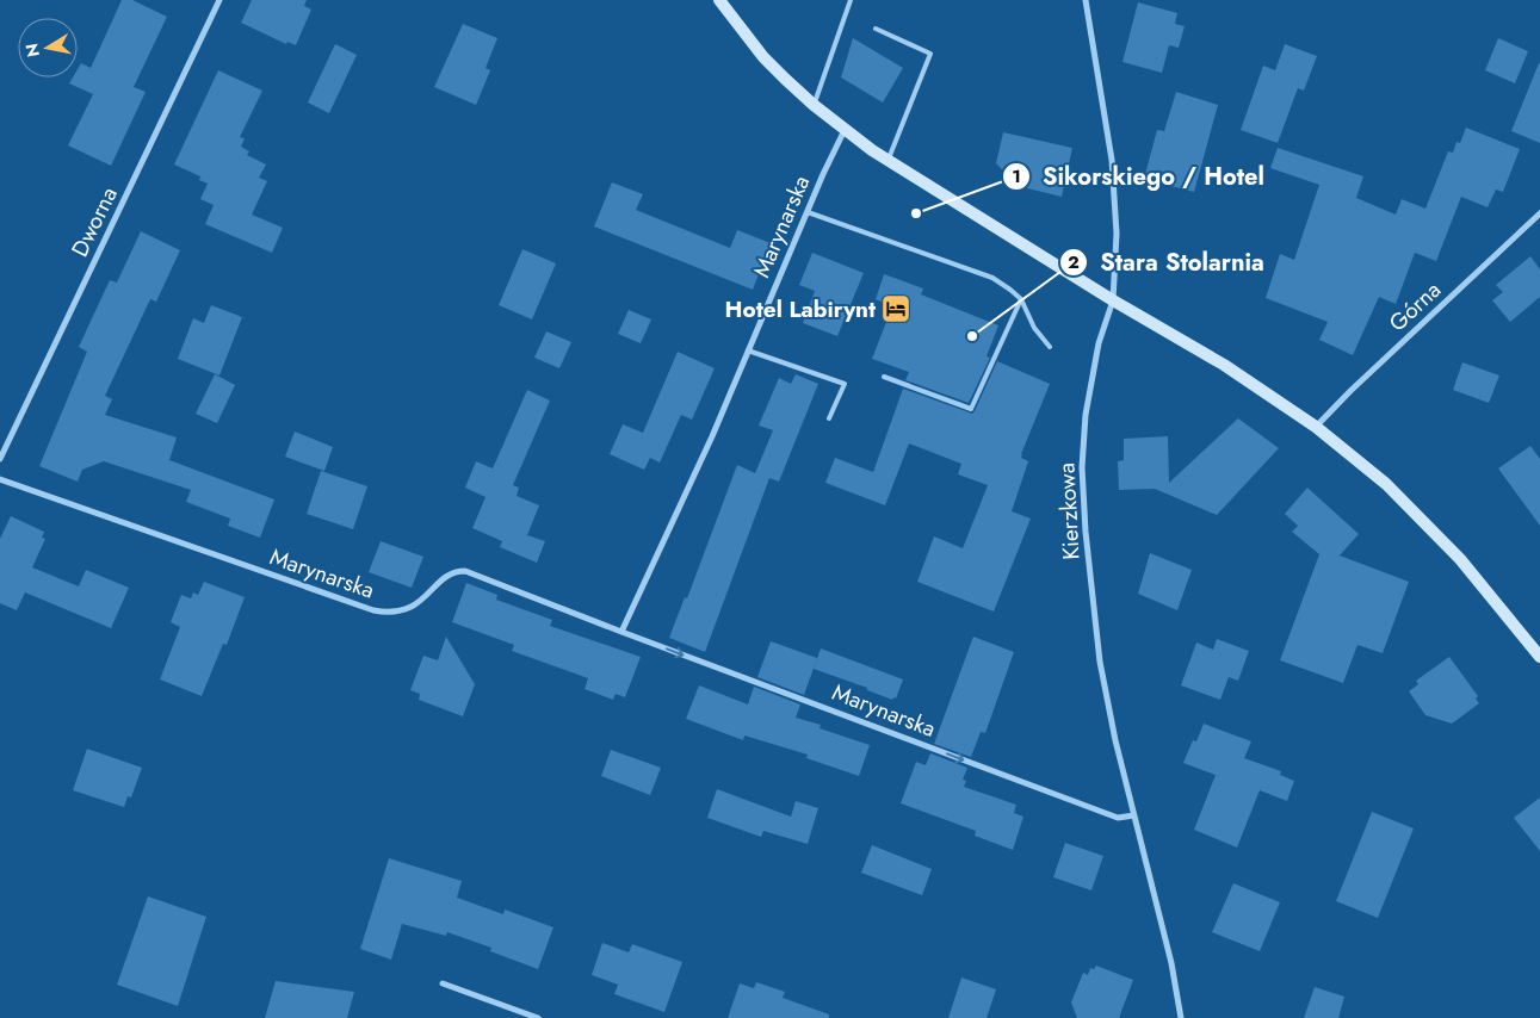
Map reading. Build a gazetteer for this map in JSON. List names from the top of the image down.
{
  "streets": {
    "street": [
      "Dworna",
      "Marynarska",
      "Górna",
      "Kierzkowa"
    ]
  },
  "crossings": [
    ["Marynarska", "Kierzkowa"]
  ],
  "places": {
    "other": ["Sikorskiego / Hotel", "Stara Stolarnia"],
    "hotel": ["Hotel Labirynt"]
  },
  "north": "left"
}
